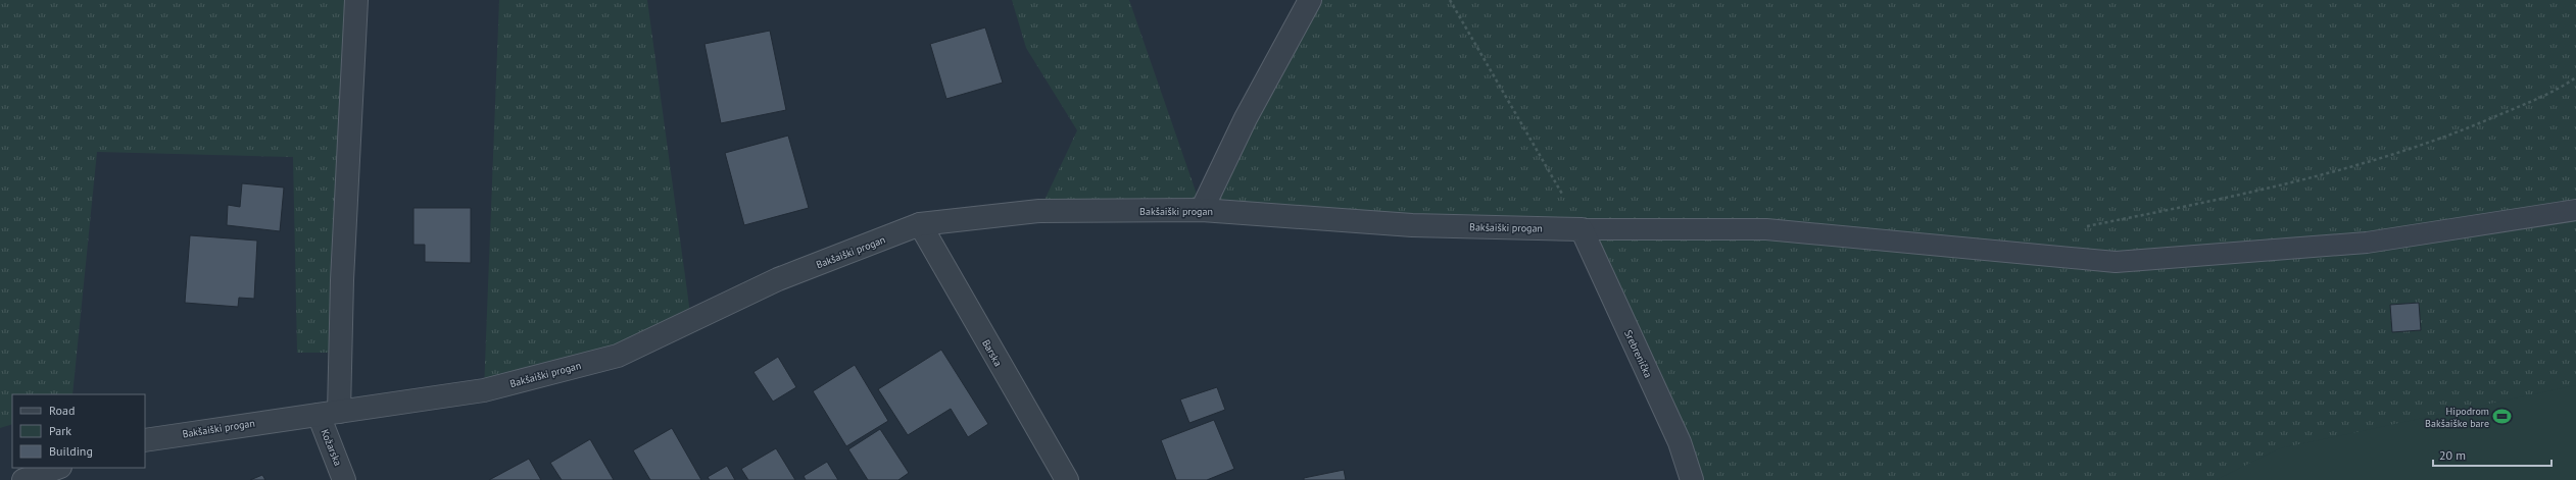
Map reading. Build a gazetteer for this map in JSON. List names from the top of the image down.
{
  "streets": {
    "street": [
      "Bakšaiški progan",
      "Barska",
      "Srebrenička",
      "Kožarska"
    ]
  },
  "crossings": [
    ["Bakšaiški progan", "Barska"],
    ["Bakšaiški progan", "Srebrenička"],
    ["Bakšaiški progan", "Kožarska"]
  ],
  "places": {
    "sports": ["Hipodrom Bakšaiške bare"]
  },
  "legend": ["Road", "Park", "Building"],
  "scale_bar": "20 m"
}
